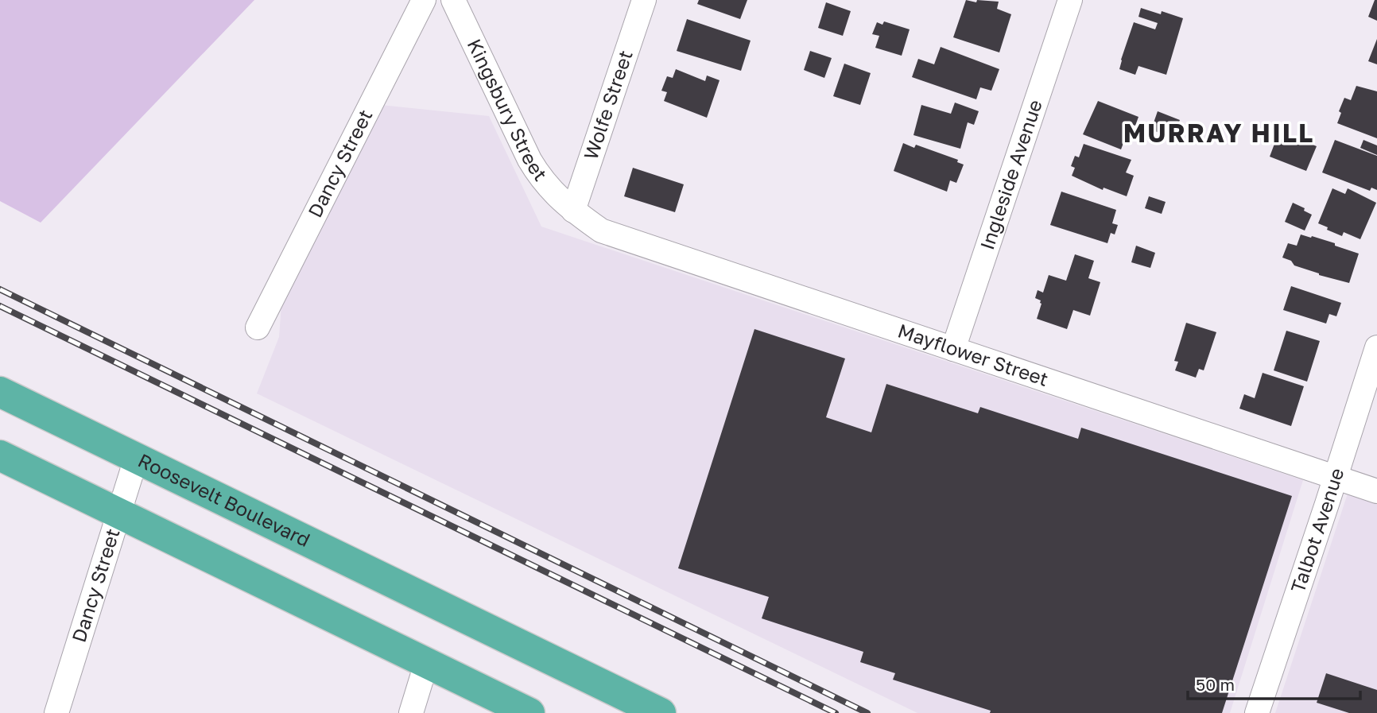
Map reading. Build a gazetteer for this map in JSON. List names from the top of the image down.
{
  "streets": {
    "highway": ["Roosevelt Boulevard"],
    "street": [
      "Wolfe Street",
      "Kingsbury Street",
      "Dancy Street",
      "Ingleside Avenue",
      "Mayflower Street",
      "Talbot Avenue"
    ]
  },
  "crossings": [
    ["Wolfe Street", "Kingsbury Street"],
    ["Wolfe Street", "Mayflower Street"],
    ["Kingsbury Street", "Mayflower Street"],
    ["Dancy Street", "Roosevelt Boulevard"],
    ["Ingleside Avenue", "Mayflower Street"],
    ["Mayflower Street", "Talbot Avenue"]
  ],
  "districts": ["MURRAY HILL"],
  "scale_bar": "50 m"
}
